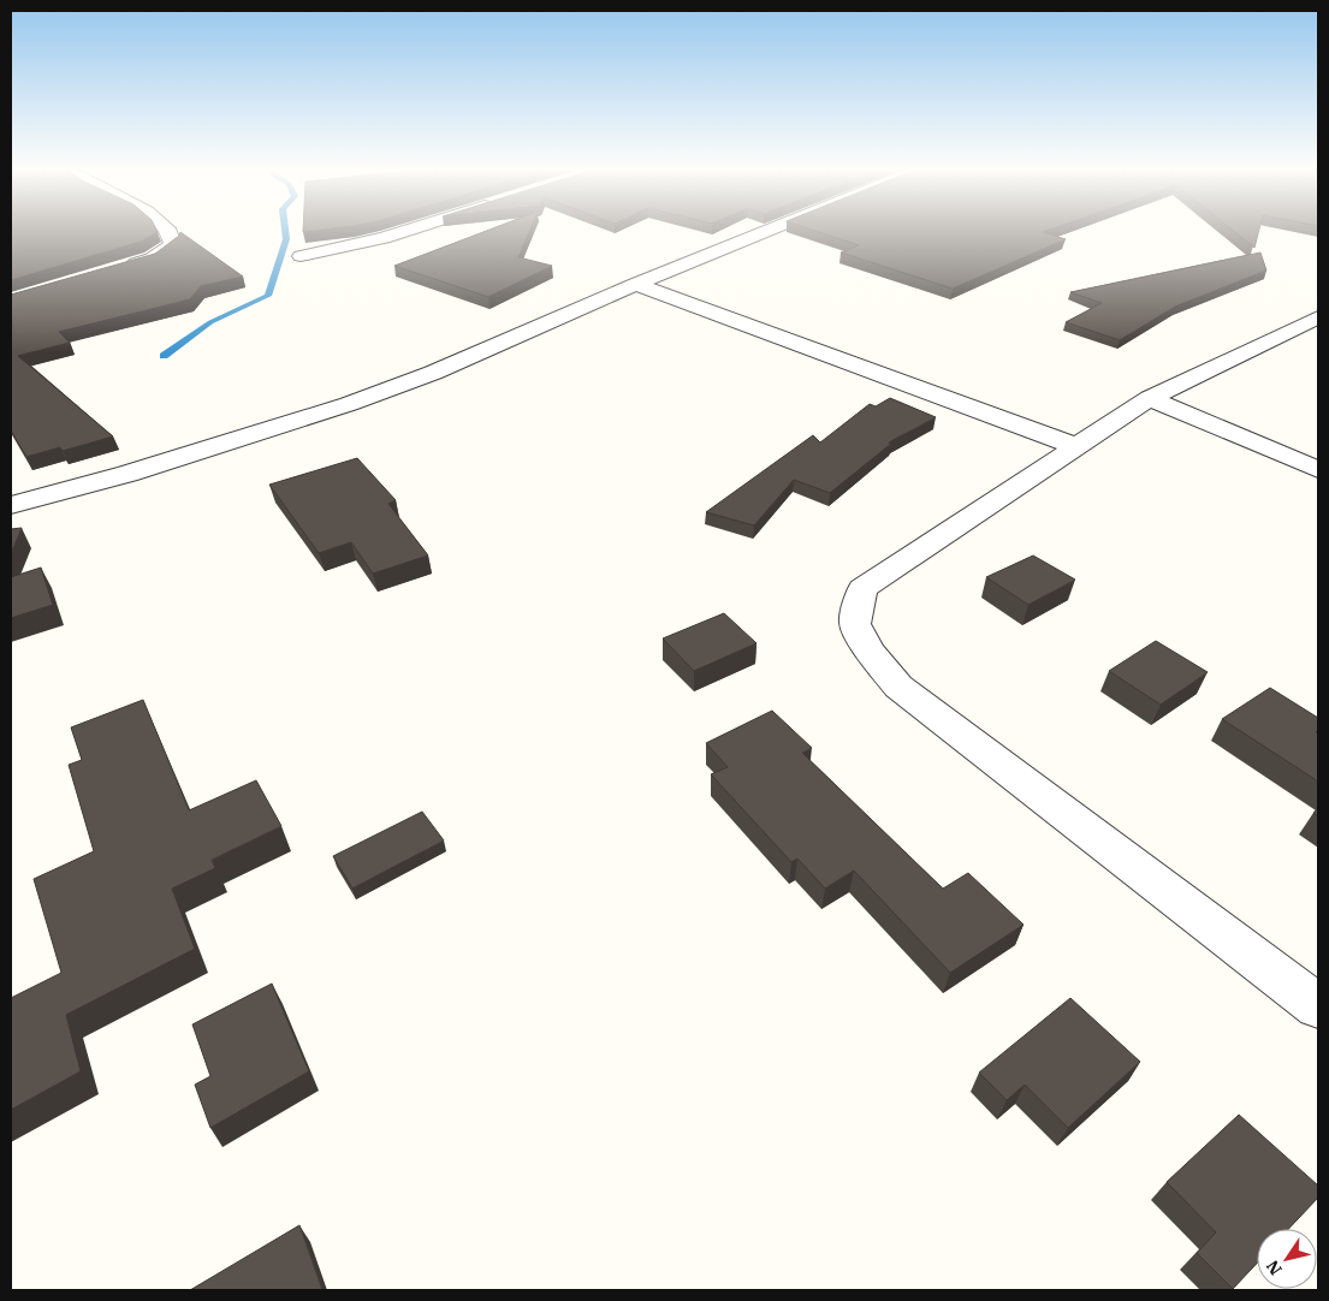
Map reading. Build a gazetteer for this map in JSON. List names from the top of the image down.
{
  "north": "bottom left"
}
